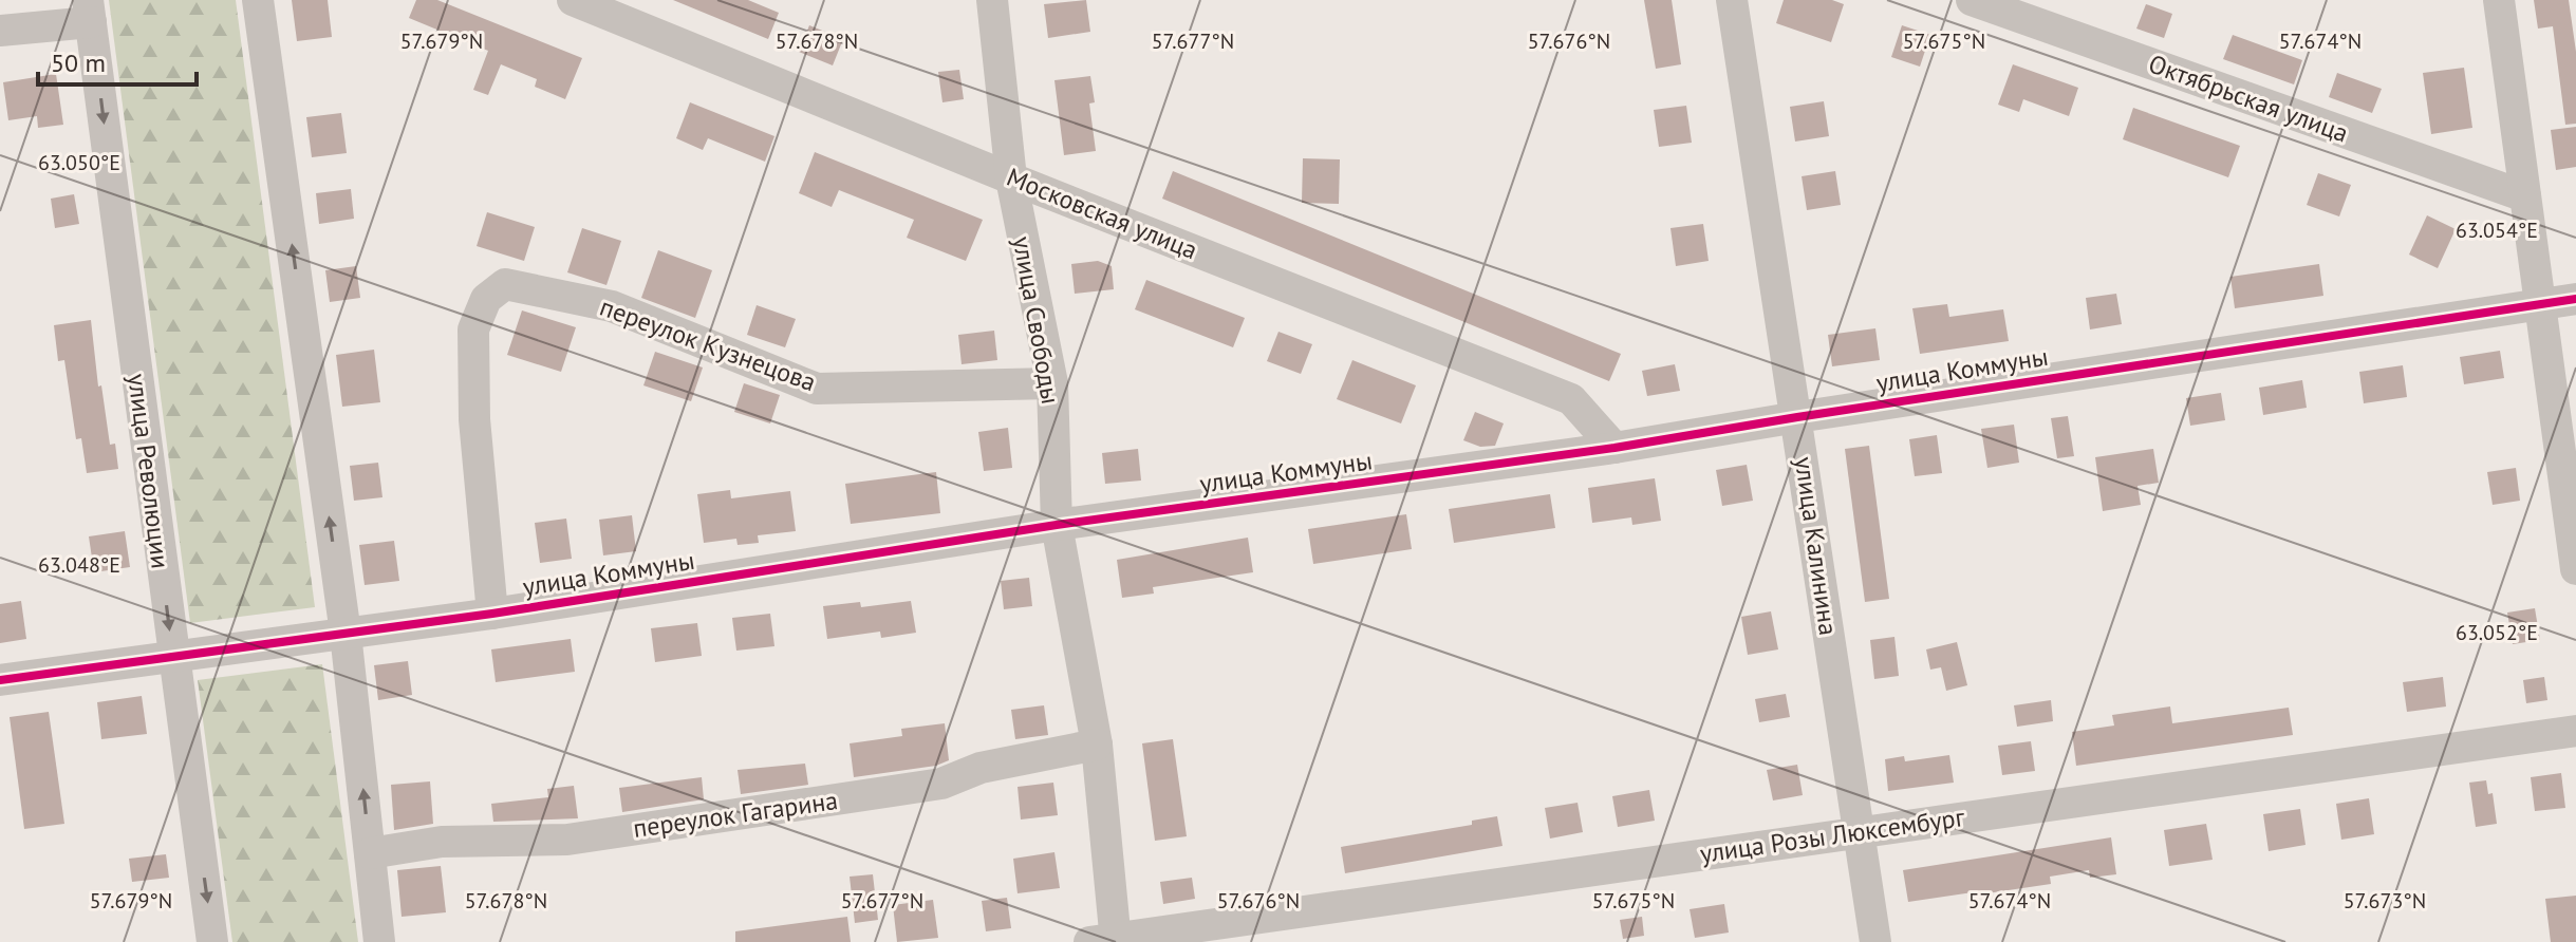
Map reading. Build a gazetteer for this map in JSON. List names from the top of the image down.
{
  "streets": {
    "street": [
      "Октябрьская улица",
      "Московская улица",
      "улица Свободы",
      "переулок Кузнецова",
      "улица Коммуны",
      "улица Революции",
      "улица Калинина",
      "переулок Гагарина",
      "улица Розы Люксембург"
    ]
  },
  "crossings": [
    ["Московская улица", "улица Свободы"],
    ["Московская улица", "улица Коммуны"],
    ["улица Свободы", "переулок Кузнецова"],
    ["улица Свободы", "улица Коммуны"],
    ["улица Свободы", "переулок Гагарина"],
    ["улица Свободы", "улица Розы Люксембург"],
    ["переулок Кузнецова", "улица Коммуны"],
    ["улица Коммуны", "улица Революции"],
    ["улица Коммуны", "улица Калинина"],
    ["улица Калинина", "улица Розы Люксембург"]
  ],
  "scale_bar": "50 m",
  "coordinates": [
    "57.679°N",
    "57.678°N",
    "57.677°N",
    "57.676°N",
    "57.675°N",
    "57.674°N",
    "63.050°E",
    "63.054°E",
    "63.048°E",
    "63.052°E",
    "57.673°N"
  ]
}
